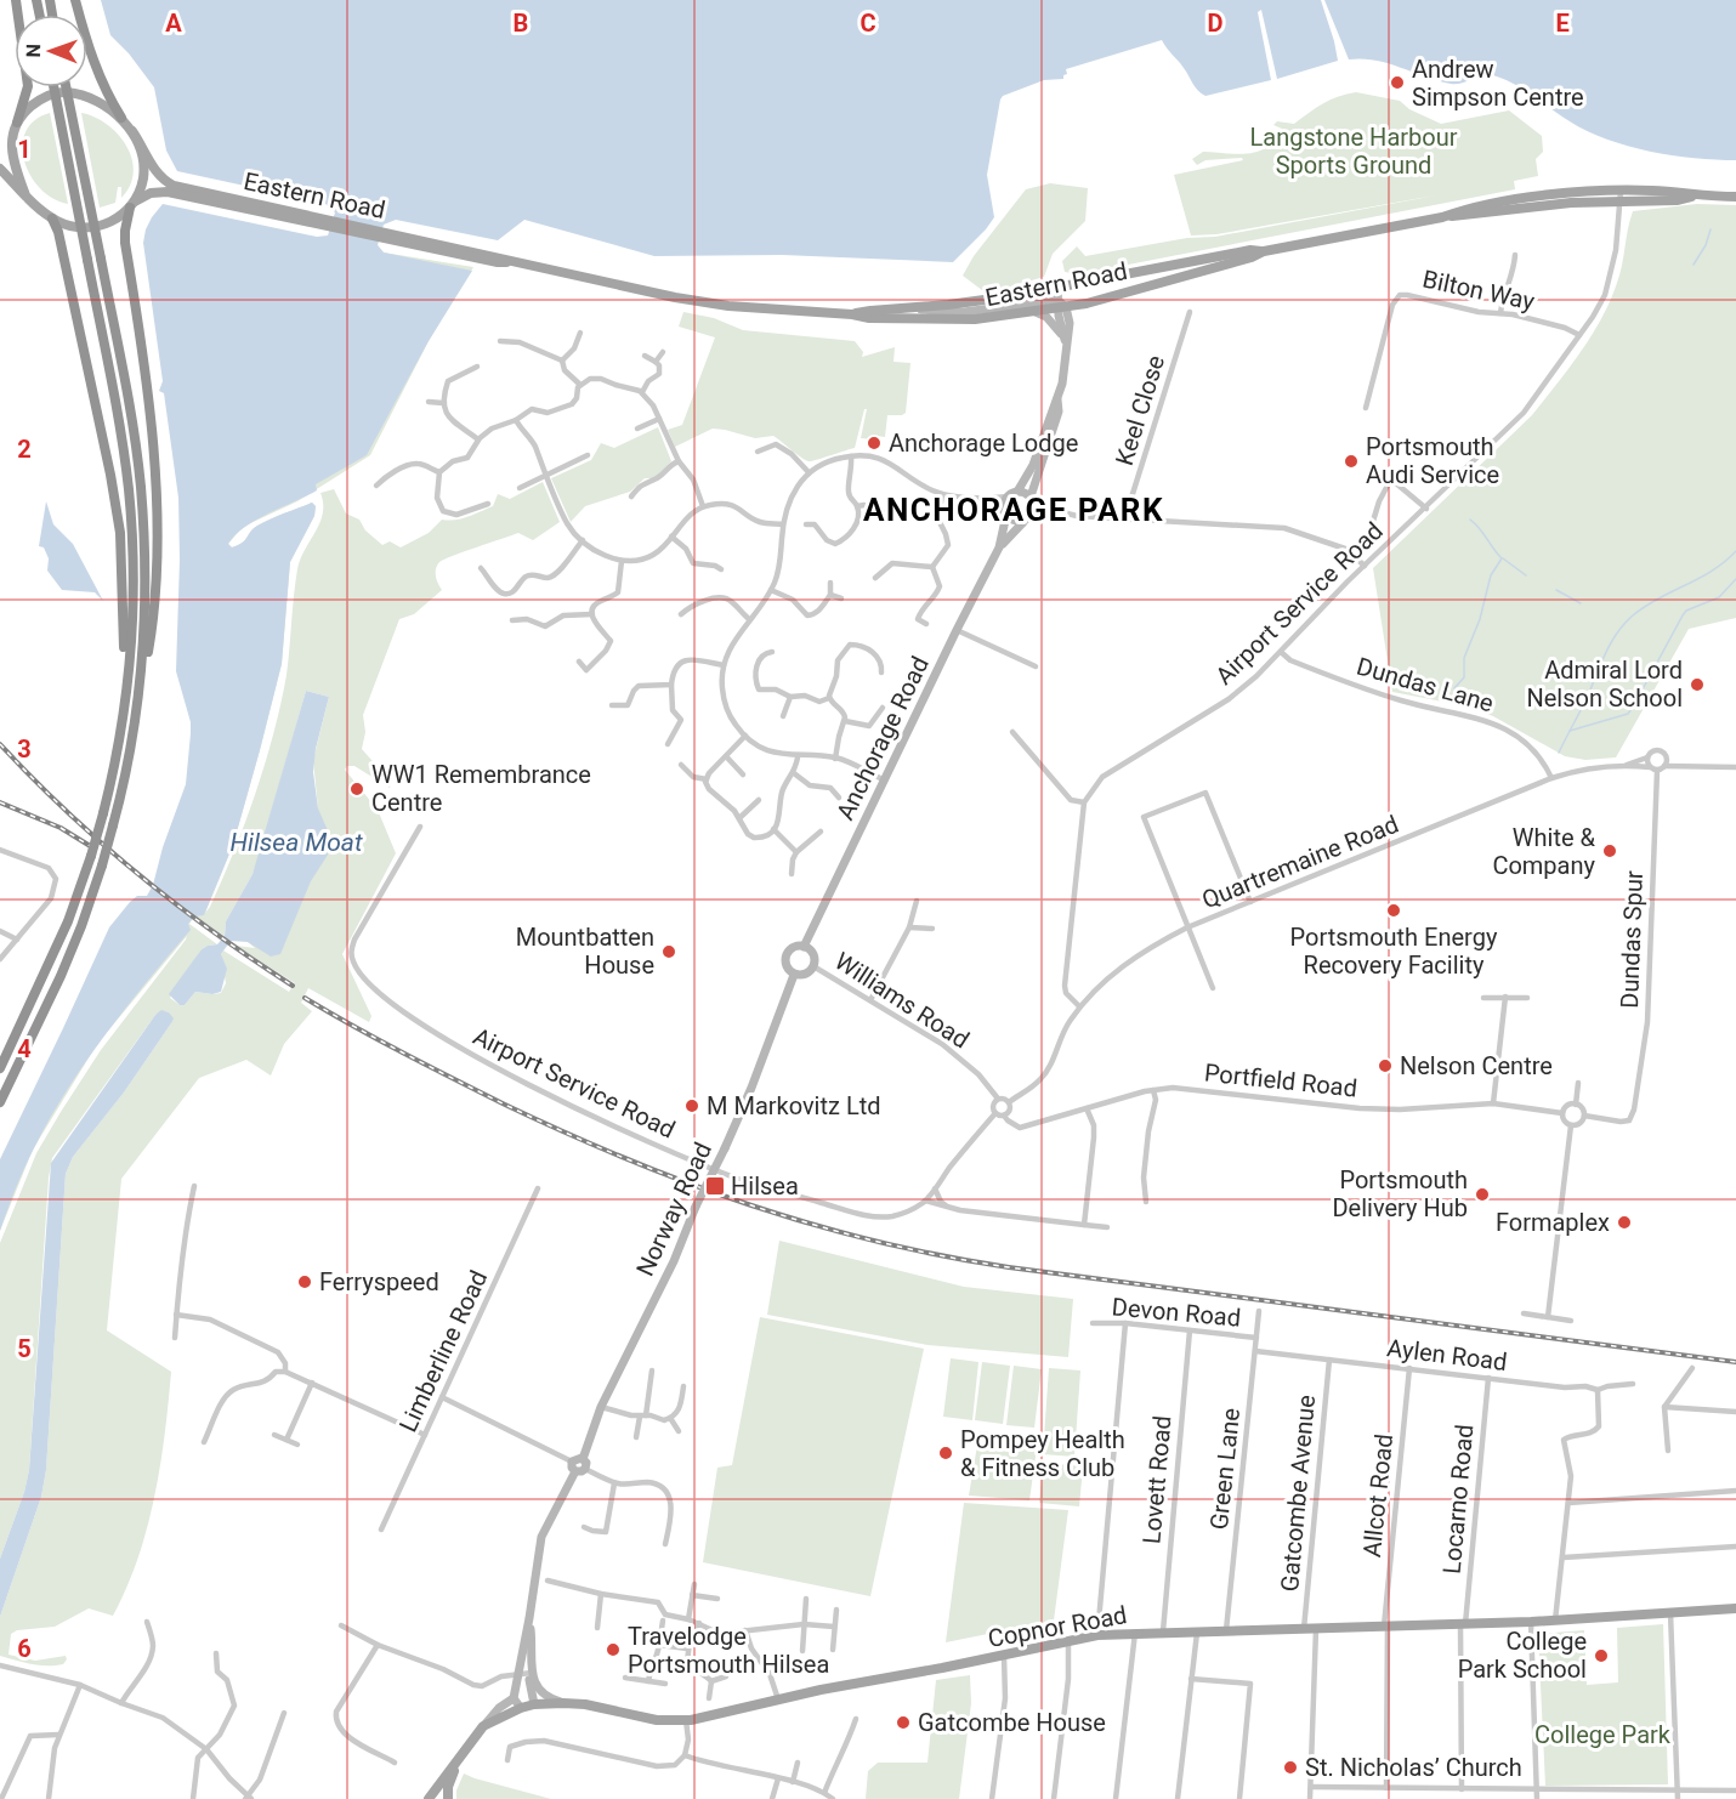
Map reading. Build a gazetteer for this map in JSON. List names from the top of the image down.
{
  "streets": {
    "main road": ["Eastern Road", "Copnor Road"],
    "street": [
      "Bilton Way",
      "Keel Close",
      "Airport Service Road",
      "Dundas Lane",
      "Anchorage Road",
      "Quartremaine Road",
      "Dundas Spur",
      "Williams Road",
      "Portfield Road",
      "Norway Road",
      "Devon Road",
      "Limberline Road",
      "Aylen Road",
      "Green Lane",
      "Lovett Road",
      "Gatcombe Avenue",
      "Allcot Road",
      "Locarno Road"
    ]
  },
  "crossings": [
    ["Eastern Road", "Airport Service Road"],
    ["Bilton Way", "Airport Service Road"],
    ["Airport Service Road", "Dundas Lane"],
    ["Airport Service Road", "Williams Road"],
    ["Airport Service Road", "Portfield Road"],
    ["Dundas Lane", "Quartremaine Road"],
    ["Anchorage Road", "Williams Road"],
    ["Anchorage Road", "Norway Road"],
    ["Dundas Spur", "Portfield Road"],
    ["Williams Road", "Portfield Road"],
    ["Williams Road", "Norway Road"],
    ["Devon Road", "Green Lane"],
    ["Devon Road", "Lovett Road"],
    ["Aylen Road", "Green Lane"],
    ["Aylen Road", "Gatcombe Avenue"],
    ["Aylen Road", "Allcot Road"],
    ["Aylen Road", "Locarno Road"],
    ["Green Lane", "Copnor Road"],
    ["Lovett Road", "Copnor Road"],
    ["Gatcombe Avenue", "Copnor Road"],
    ["Allcot Road", "Copnor Road"],
    ["Locarno Road", "Copnor Road"]
  ],
  "districts": ["ANCHORAGE PARK"],
  "water": ["Hilsea Moat"],
  "parks": ["Langstone Harbour Sports Ground", "College Park"],
  "places": {
    "other": [
      "Andrew Simpson Centre",
      "Anchorage Lodge",
      "Portsmouth Audi Service",
      "Admiral Lord Nelson School",
      "WW1 Remembrance Centre",
      "White & Company",
      "Portsmouth Energy Recovery Facility",
      "Mountbatten House",
      "Nelson Centre",
      "M Markovitz Ltd",
      "Portsmouth Delivery Hub",
      "Formaplex",
      "Ferryspeed",
      "Pompey Health & Fitness Club",
      "Travelodge Portsmouth Hilsea",
      "College Park School",
      "Gatcombe House",
      "St. Nicholas’ Church"
    ],
    "transit": ["Hilsea"]
  },
  "north": "left",
  "grid": {
    "columns": [
      "A",
      "B",
      "C",
      "D",
      "E"
    ],
    "rows": [
      "1",
      "2",
      "3",
      "4",
      "5",
      "6"
    ]
  }
}
